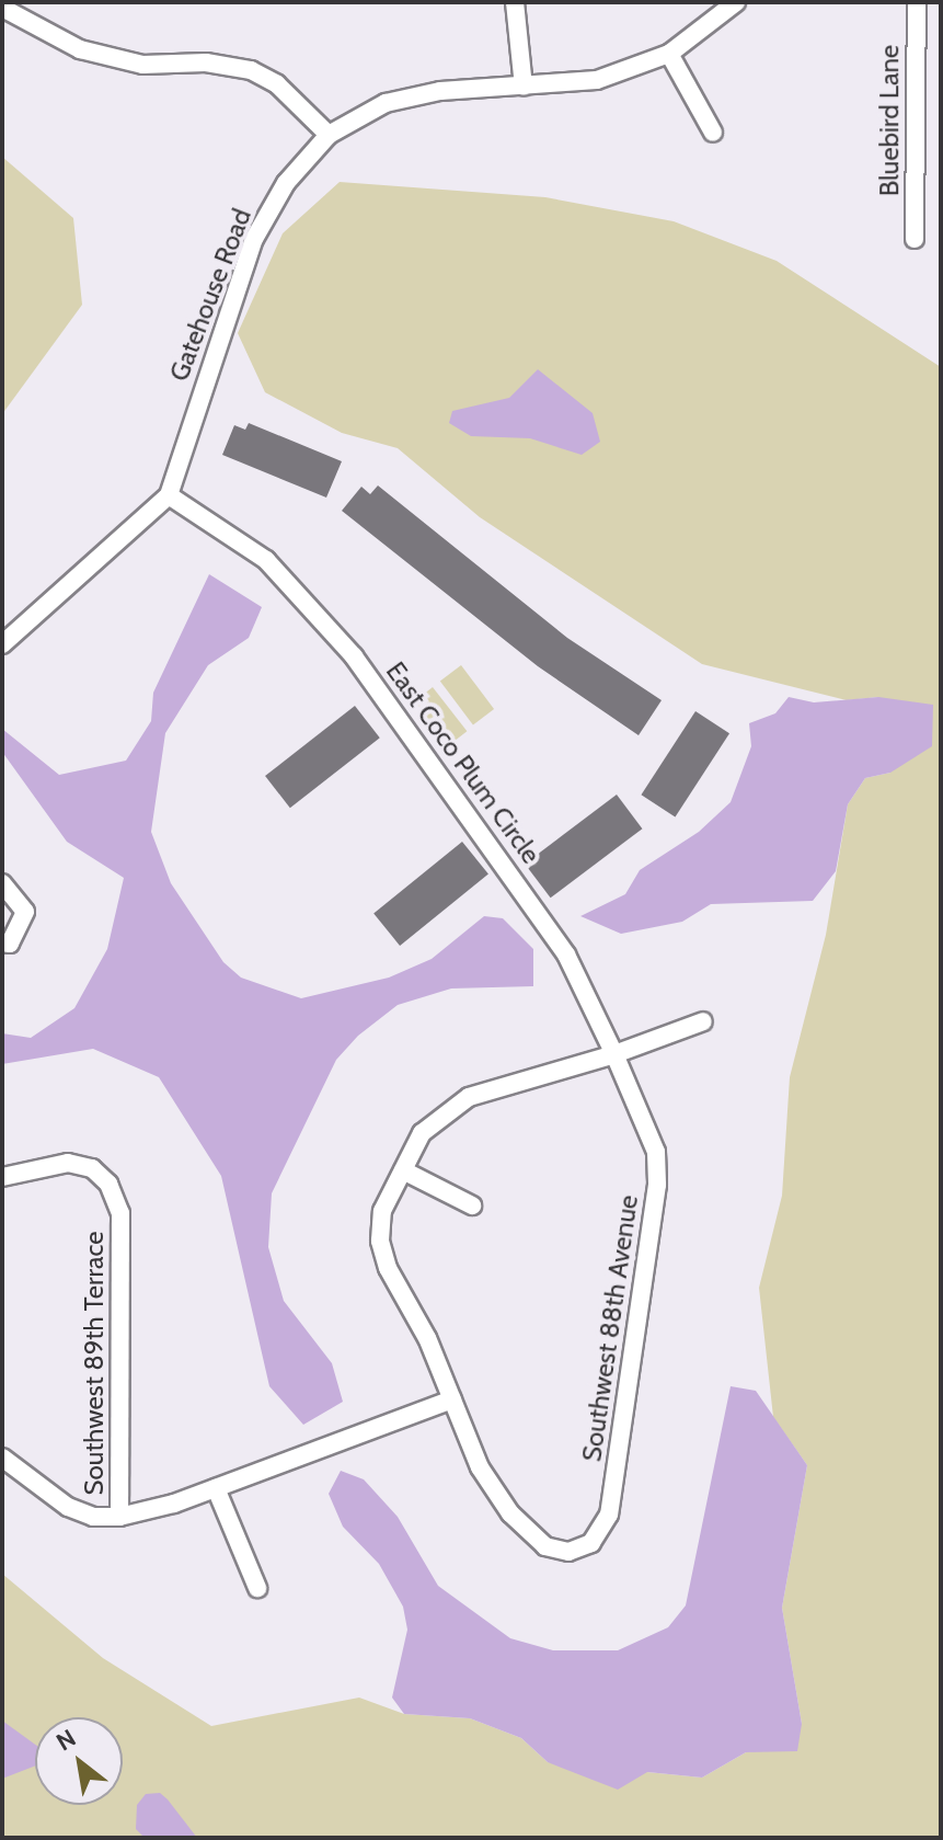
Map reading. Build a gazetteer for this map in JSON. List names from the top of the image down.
{
  "streets": {
    "street": [
      "Bluebird Lane",
      "Gatehouse Road",
      "East Coco Plum Circle",
      "Southwest 88th Avenue",
      "Southwest 89th Terrace"
    ]
  },
  "crossings": [
    ["Gatehouse Road", "East Coco Plum Circle"],
    ["East Coco Plum Circle", "Southwest 88th Avenue"]
  ],
  "north": "top left"
}
